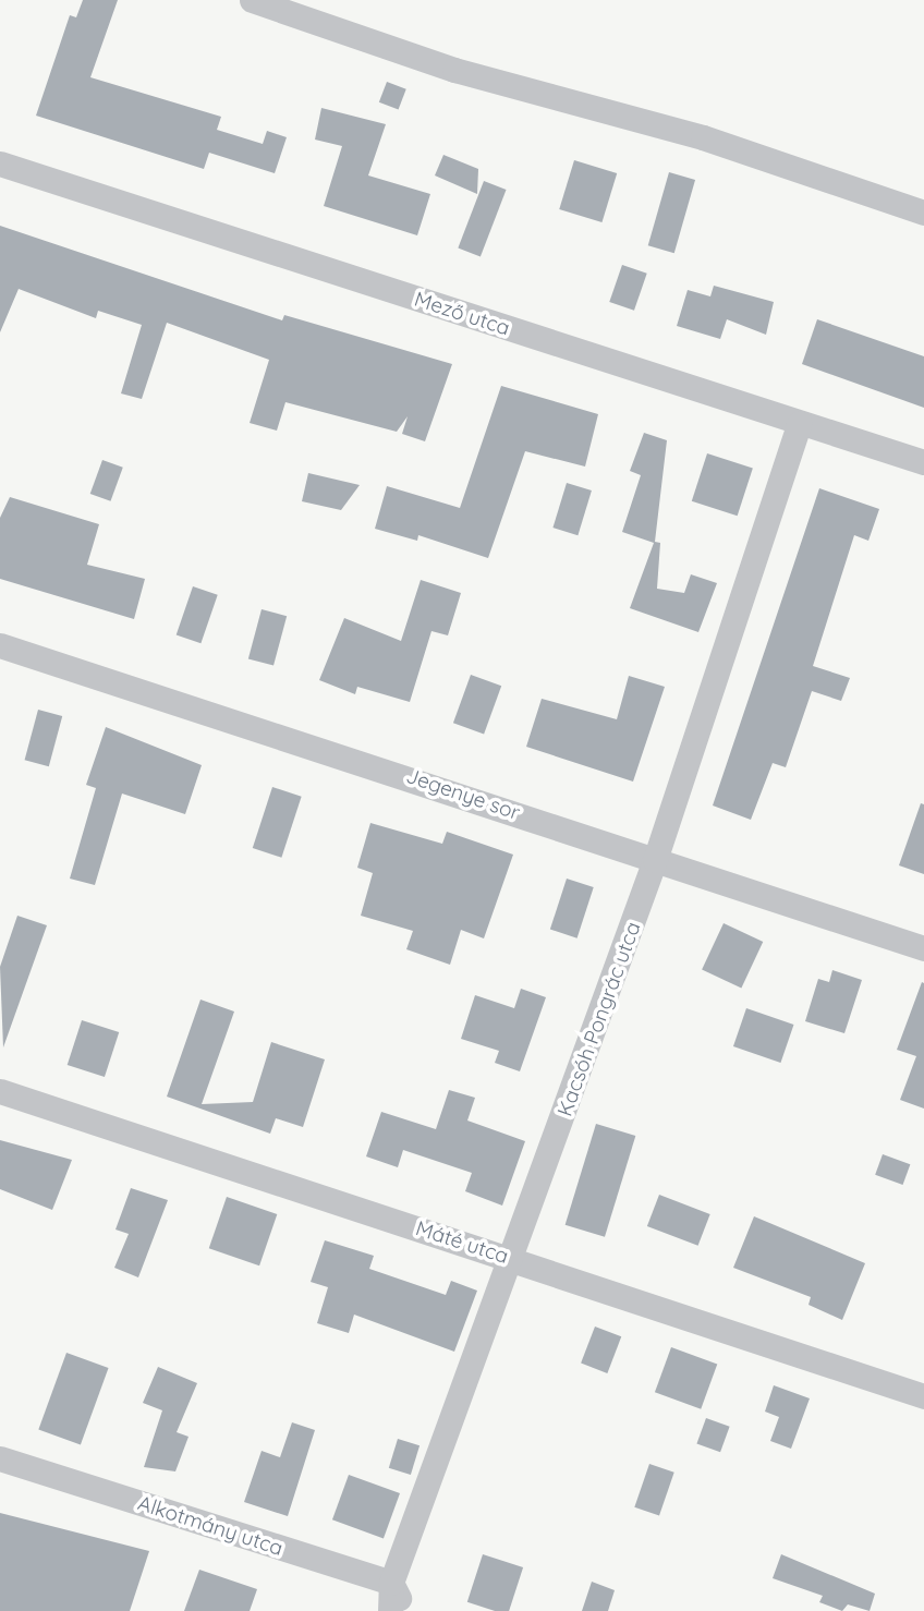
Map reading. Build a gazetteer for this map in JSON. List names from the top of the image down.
{
  "streets": {
    "street": [
      "Mező utca",
      "Jegenye sor",
      "Kacsóh Pongrác utca",
      "Máté utca",
      "Alkotmány utca"
    ]
  },
  "crossings": [
    ["Mező utca", "Kacsóh Pongrác utca"],
    ["Jegenye sor", "Kacsóh Pongrác utca"],
    ["Kacsóh Pongrác utca", "Máté utca"],
    ["Kacsóh Pongrác utca", "Alkotmány utca"]
  ]
}
